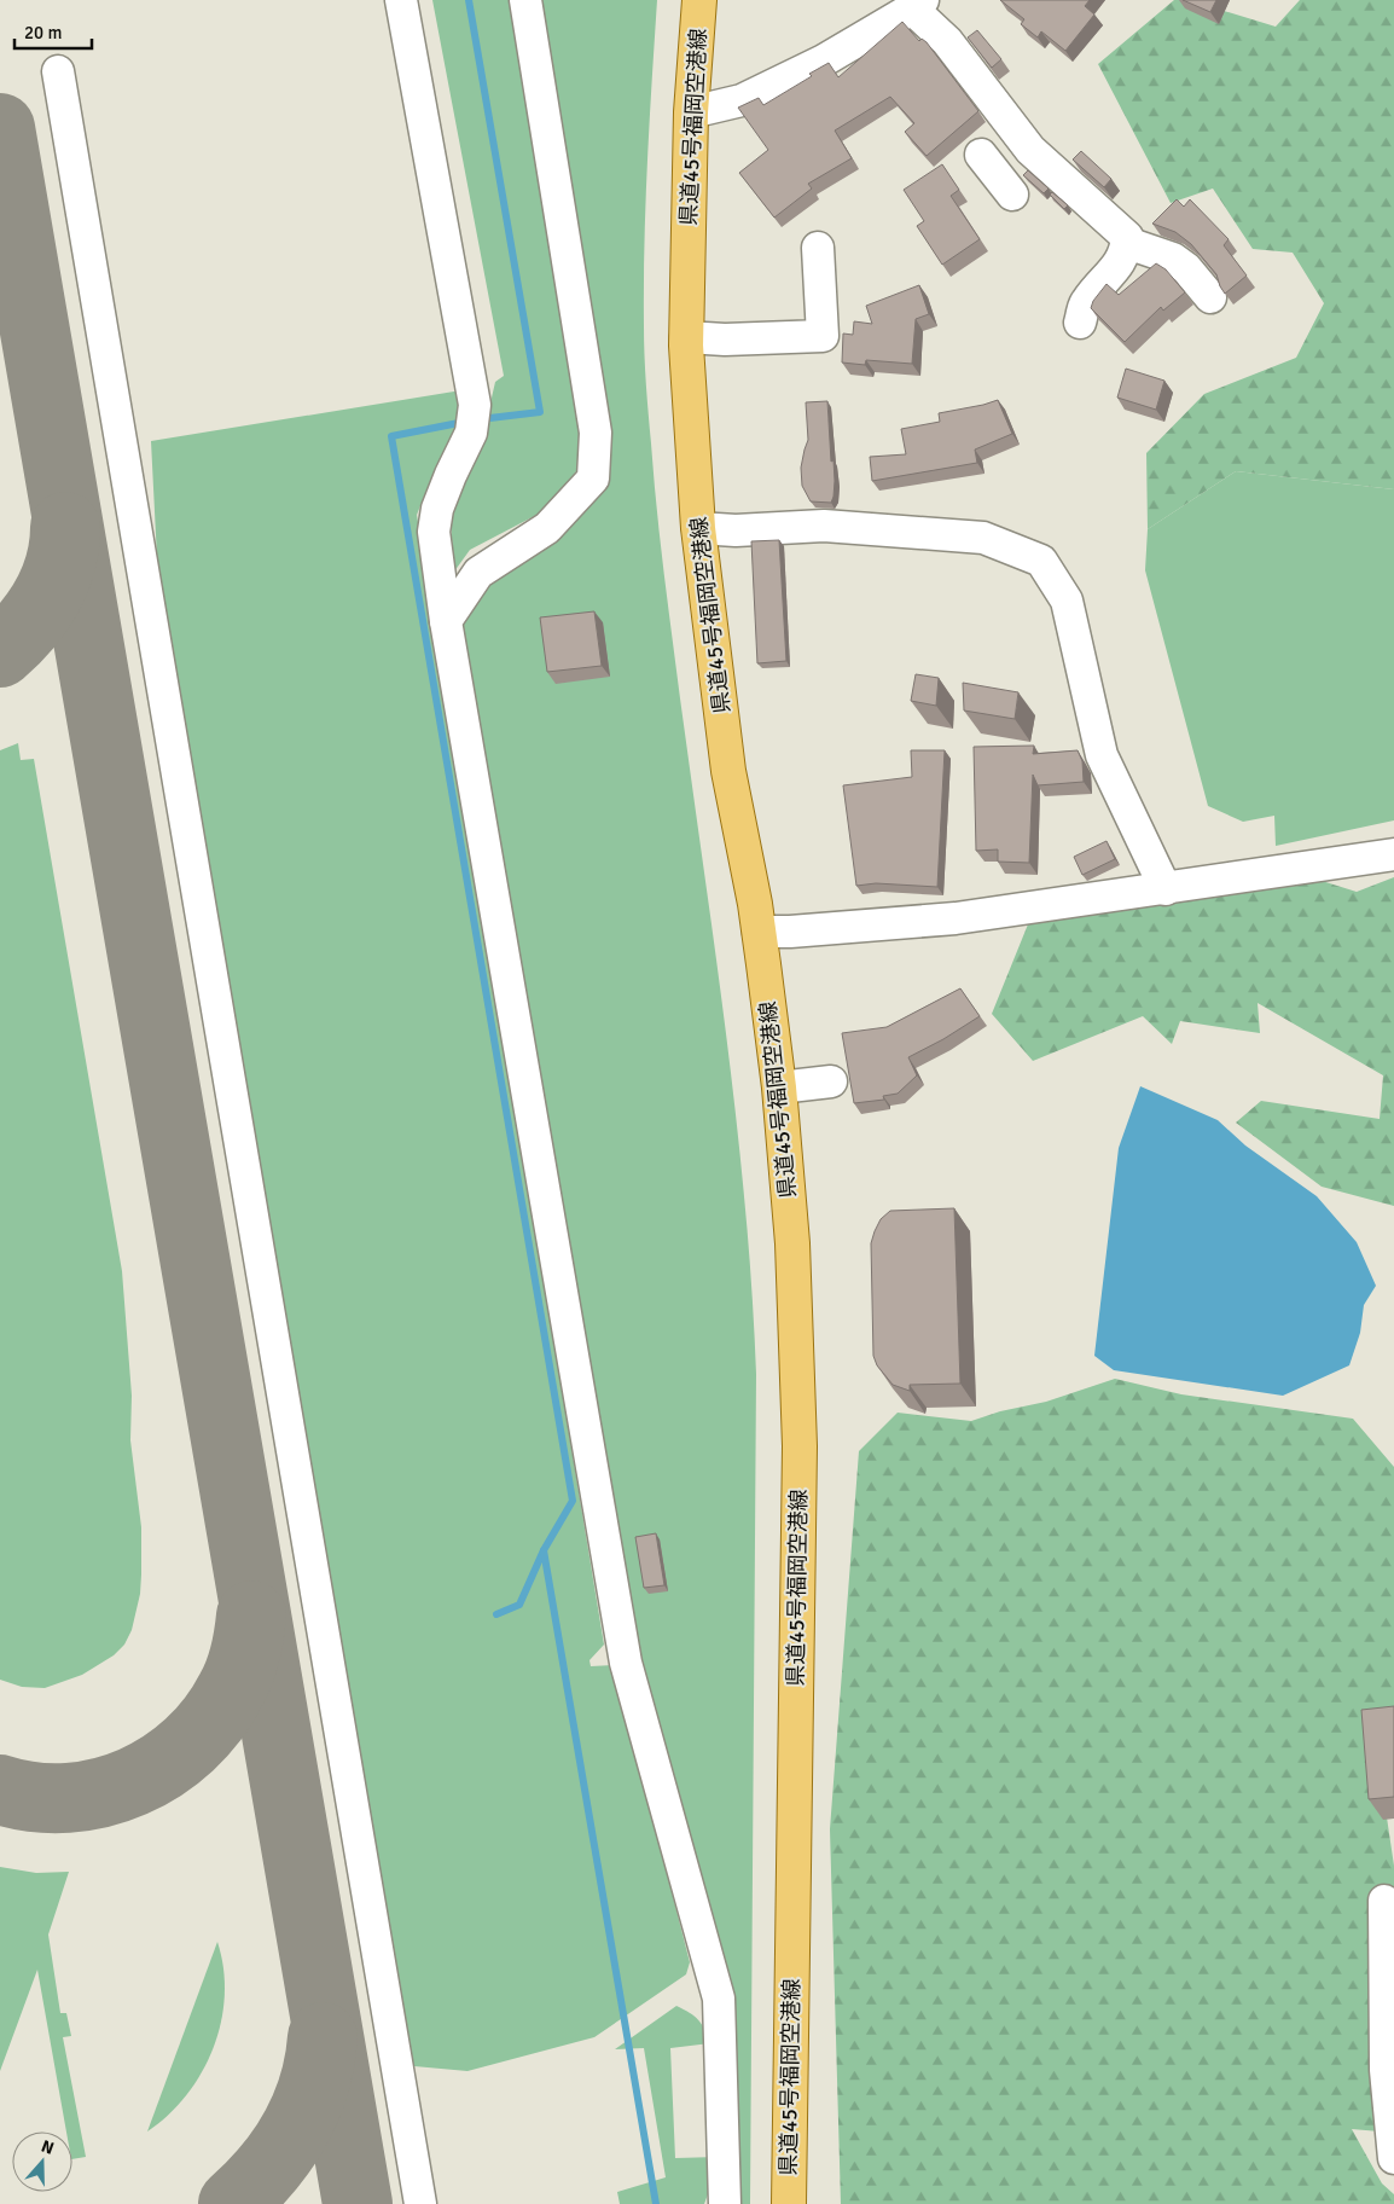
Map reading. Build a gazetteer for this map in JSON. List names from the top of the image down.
{
  "streets": {
    "main road": ["県道45号福岡空港線"]
  },
  "scale_bar": "20 m",
  "north": "top"
}
